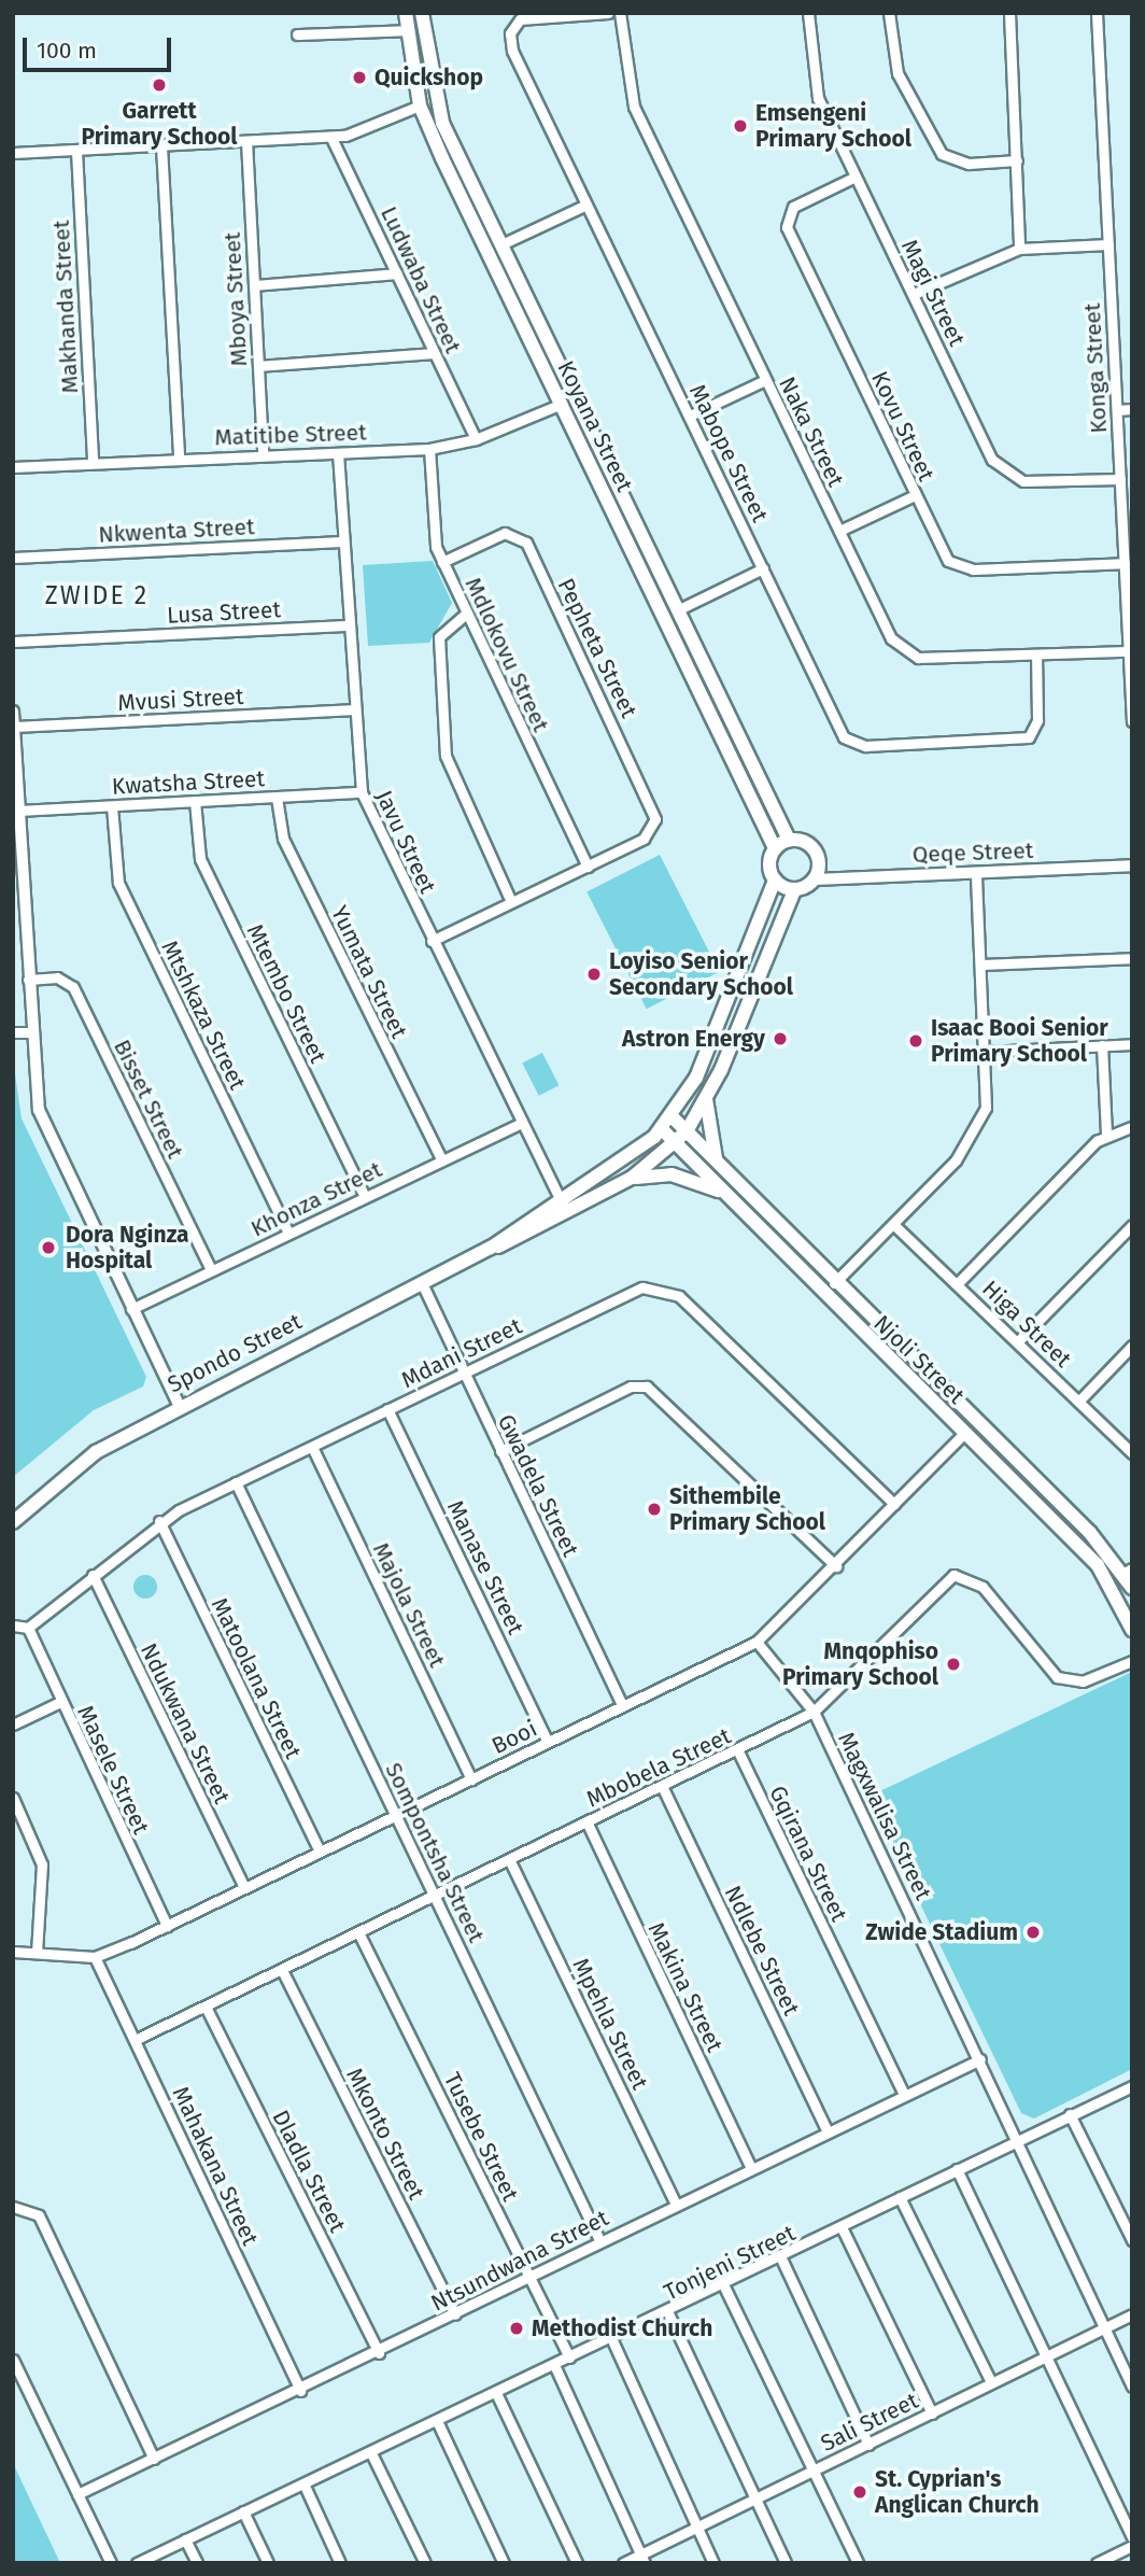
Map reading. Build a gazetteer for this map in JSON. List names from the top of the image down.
{
  "streets": {
    "main road": ["Koyana Street", "Spondo Street", "Njoli Street"],
    "street": [
      "Ludwaba Street",
      "Magi Street",
      "Mboya Street",
      "Makhanda Street",
      "Konga Street",
      "Kovu Street",
      "Naka Street",
      "Matitibe Street",
      "Mabope Street",
      "Nkwenta Street",
      "Lusa Street",
      "Pepheta Street",
      "Mdlokovu Street",
      "Mvusi Street",
      "Kwatsha Street",
      "Javu Street",
      "Qeqe Street",
      "Yumata Street",
      "Mtembo Street",
      "Mtshkaza Street",
      "Bisset Street",
      "Khonza Street",
      "Higa Street",
      "Mdani Street",
      "Gwadela Street",
      "Manase Street",
      "Majola Street",
      "Matoolana Street",
      "Ndukwana Street",
      "Booi",
      "Mbobela Street",
      "Masele Street",
      "Magxwalisa Street",
      "Sompontsha Street",
      "Gqirana Street",
      "Ndlebe Street",
      "Makina Street",
      "Mpehla Street",
      "Mkonto Street",
      "Tusebe Street",
      "Mahakana Street",
      "Dladla Street",
      "Ntsundwana Street",
      "Tonjeni Street",
      "Sali Street"
    ]
  },
  "crossings": [
    ["Ludwaba Street", "Matitibe Street"],
    ["Magi Street", "Konga Street"],
    ["Magi Street", "Kovu Street"],
    ["Mboya Street", "Matitibe Street"],
    ["Makhanda Street", "Matitibe Street"],
    ["Konga Street", "Kovu Street"],
    ["Konga Street", "Naka Street"],
    ["Koyana Street", "Matitibe Street"],
    ["Koyana Street", "Qeqe Street"],
    ["Koyana Street", "Spondo Street"],
    ["Naka Street", "Mabope Street"],
    ["Matitibe Street", "Mdlokovu Street"],
    ["Matitibe Street", "Javu Street"],
    ["Nkwenta Street", "Javu Street"],
    ["Lusa Street", "Javu Street"],
    ["Pepheta Street", "Mdlokovu Street"],
    ["Mvusi Street", "Javu Street"],
    ["Kwatsha Street", "Javu Street"],
    ["Kwatsha Street", "Yumata Street"],
    ["Kwatsha Street", "Mtembo Street"],
    ["Kwatsha Street", "Mtshkaza Street"],
    ["Javu Street", "Khonza Street"],
    ["Javu Street", "Spondo Street"],
    ["Qeqe Street", "Spondo Street"],
    ["Yumata Street", "Khonza Street"],
    ["Mtembo Street", "Khonza Street"],
    ["Mtshkaza Street", "Khonza Street"],
    ["Bisset Street", "Khonza Street"],
    ["Spondo Street", "Njoli Street"],
    ["Spondo Street", "Gwadela Street"],
    ["Mdani Street", "Gwadela Street"],
    ["Mdani Street", "Manase Street"],
    ["Mdani Street", "Majola Street"],
    ["Mdani Street", "Matoolana Street"],
    ["Mdani Street", "Ndukwana Street"],
    ["Mdani Street", "Booi"],
    ["Mdani Street", "Masele Street"],
    ["Mdani Street", "Sompontsha Street"],
    ["Njoli Street", "Booi"],
    ["Gwadela Street", "Booi"],
    ["Manase Street", "Booi"],
    ["Majola Street", "Booi"],
    ["Matoolana Street", "Booi"],
    ["Ndukwana Street", "Booi"],
    ["Booi", "Masele Street"],
    ["Booi", "Magxwalisa Street"],
    ["Booi", "Sompontsha Street"],
    ["Booi", "Mahakana Street"],
    ["Mbobela Street", "Magxwalisa Street"],
    ["Mbobela Street", "Sompontsha Street"],
    ["Mbobela Street", "Gqirana Street"],
    ["Mbobela Street", "Ndlebe Street"],
    ["Mbobela Street", "Makina Street"],
    ["Mbobela Street", "Mpehla Street"],
    ["Mbobela Street", "Mkonto Street"],
    ["Mbobela Street", "Tusebe Street"],
    ["Mbobela Street", "Mahakana Street"],
    ["Mbobela Street", "Dladla Street"],
    ["Magxwalisa Street", "Ntsundwana Street"],
    ["Magxwalisa Street", "Tonjeni Street"],
    ["Magxwalisa Street", "Sali Street"],
    ["Sompontsha Street", "Ntsundwana Street"],
    ["Gqirana Street", "Ntsundwana Street"],
    ["Ndlebe Street", "Ntsundwana Street"],
    ["Makina Street", "Ntsundwana Street"],
    ["Mpehla Street", "Ntsundwana Street"],
    ["Mkonto Street", "Ntsundwana Street"],
    ["Tusebe Street", "Ntsundwana Street"],
    ["Tusebe Street", "Tonjeni Street"],
    ["Mahakana Street", "Ntsundwana Street"],
    ["Dladla Street", "Ntsundwana Street"]
  ],
  "districts": ["ZWIDE 2"],
  "places": [
    "Quickshop",
    "Garrett Primary School",
    "Emsengeni Primary School",
    "Loyiso Senior Secondary School",
    "Astron Energy",
    "Isaac Booi Senior Primary School",
    "Dora Nginza Hospital",
    "Sithembile Primary School",
    "Mnqophiso Primary School",
    "Zwide Stadium",
    "Methodist Church",
    "St. Cyprian's Anglican Church"
  ],
  "scale_bar": "100 m"
}
